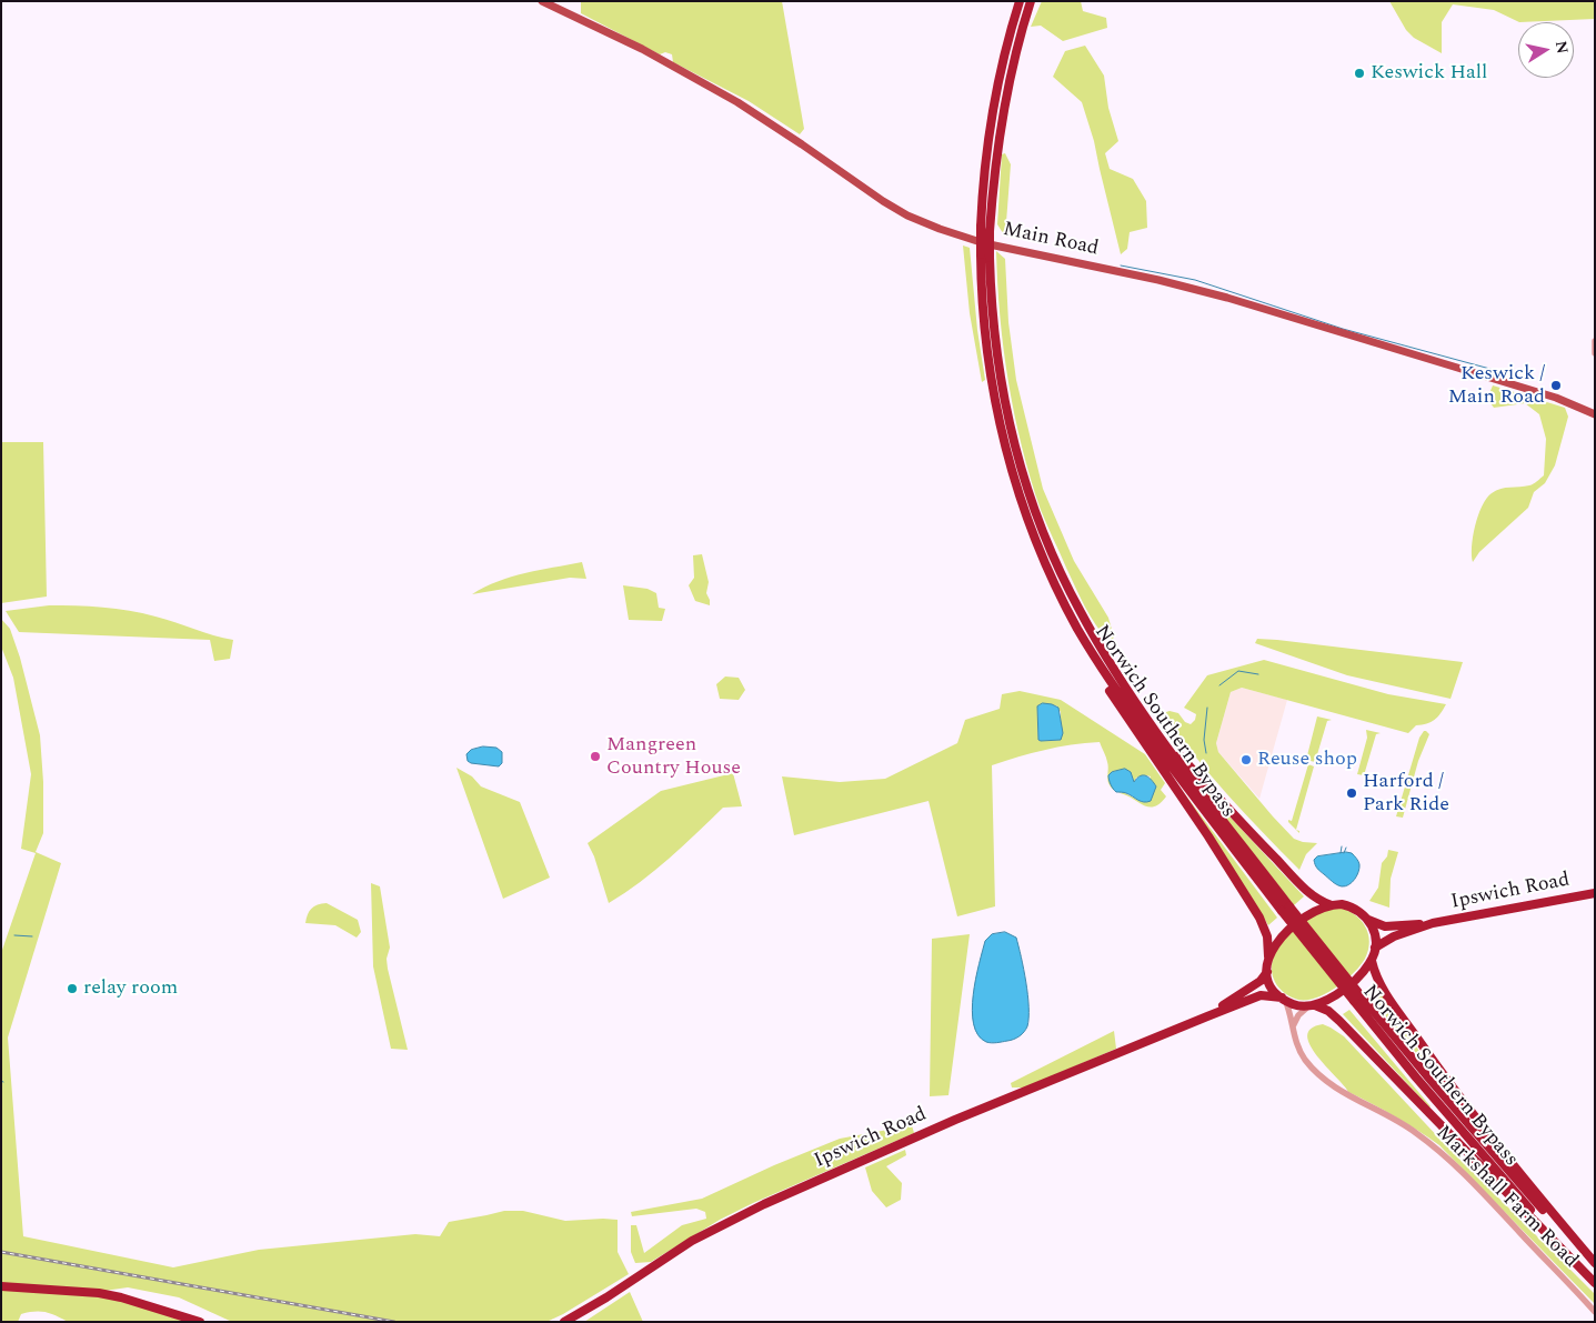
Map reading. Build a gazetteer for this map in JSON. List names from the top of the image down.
{
  "streets": {
    "highway": ["Norwich Southern Bypass", "Ipswich Road"],
    "main road": ["Main Road"],
    "street": ["Markshall Farm Road"]
  },
  "crossings": [
    ["Ipswich Road", "Markshall Farm Road"]
  ],
  "places": [
    "Keswick Hall",
    "Keswick / Main Road",
    "Mangreen Country House",
    "Reuse shop",
    "Harford / Park Ride",
    "relay room"
  ],
  "north": "right"
}
